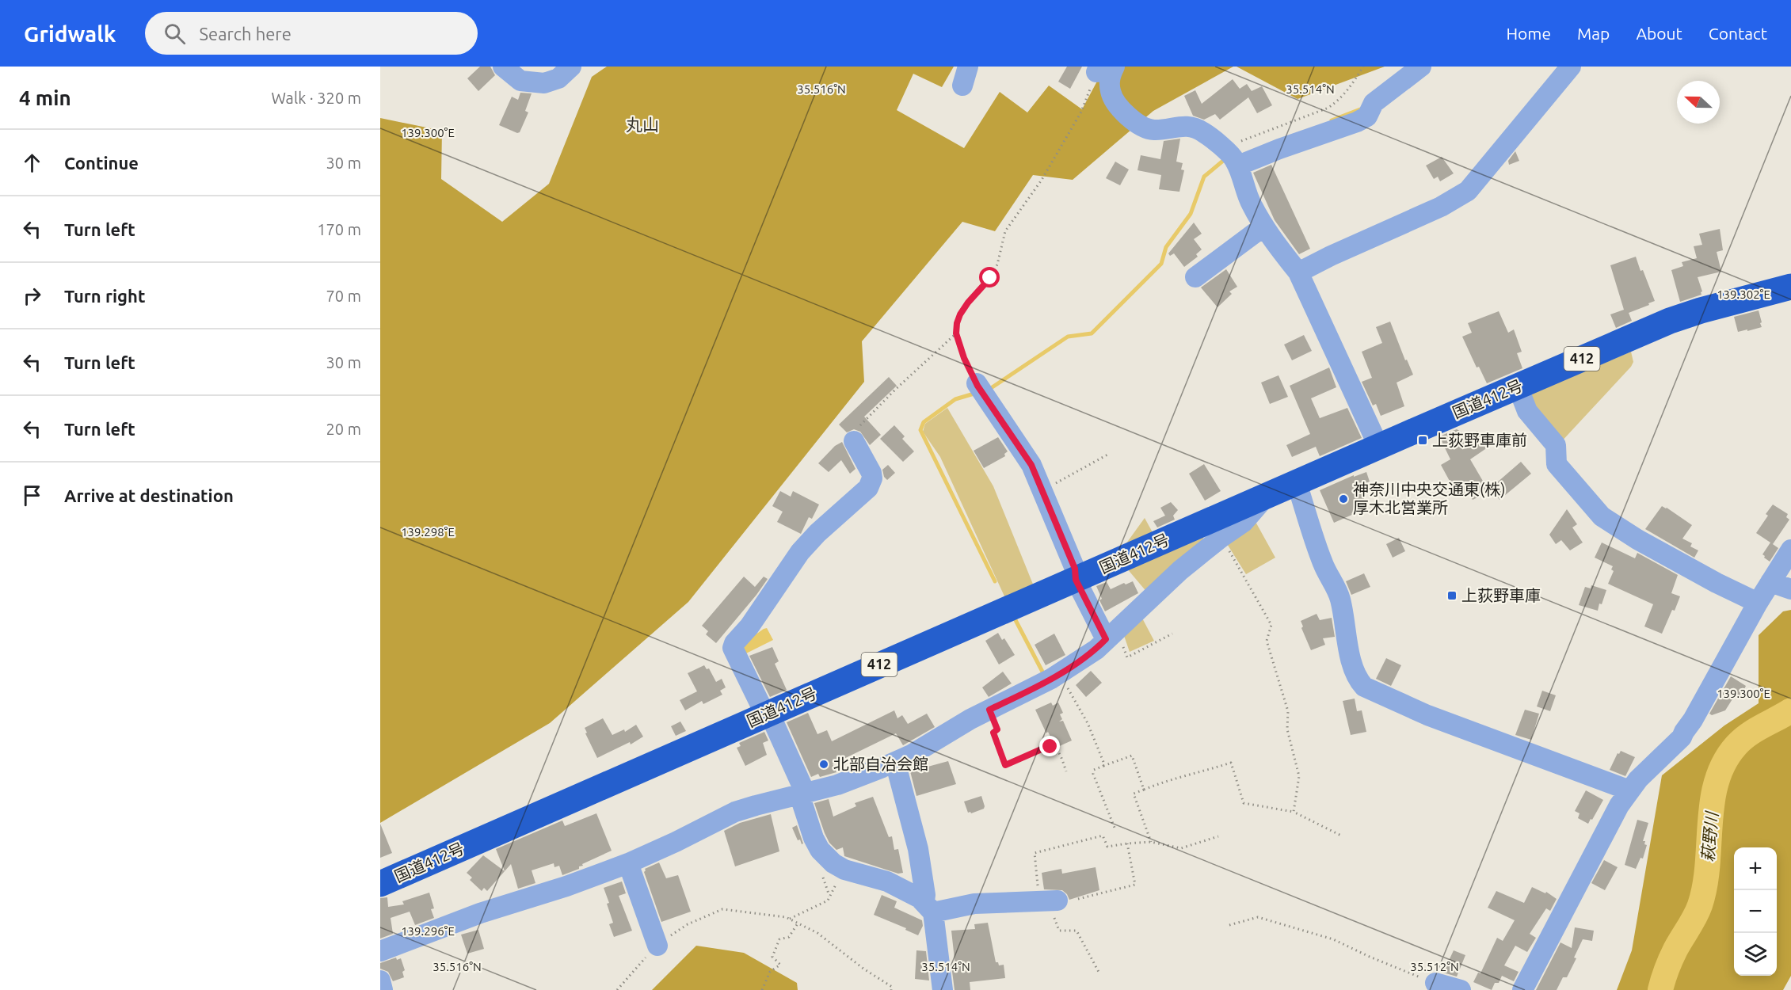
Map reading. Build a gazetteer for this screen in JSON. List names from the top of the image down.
{
  "streets": {
    "highway": ["412", "国道412号"]
  },
  "districts": ["丸山"],
  "water": ["萩野川"],
  "places": {
    "transit": ["上荻野車庫前", "上荻野車庫"],
    "other": ["神奈川中央交通東(株) 厚木北営業所", "北部自治会館"]
  },
  "north": "left",
  "page": {
    "header": "Gridwalk",
    "search": "Search here",
    "nav": [
      "Home",
      "Map",
      "About",
      "Contact"
    ],
    "heading": ["4 min", "Walk · 320 m"],
    "list": [
      ["Continue", "30 m"],
      ["Turn left", "170 m"],
      ["Turn right", "70 m"],
      ["Turn left", "30 m"],
      ["Turn left", "20 m"],
      "Arrive at destination"
    ],
    "map_buttons": ["+", "−"]
  },
  "coordinates": [
    "35.514°N",
    "35.516°N",
    "139.300°E",
    "139.302°E",
    "139.298°E",
    "139.296°E",
    "35.512°N"
  ]
}
